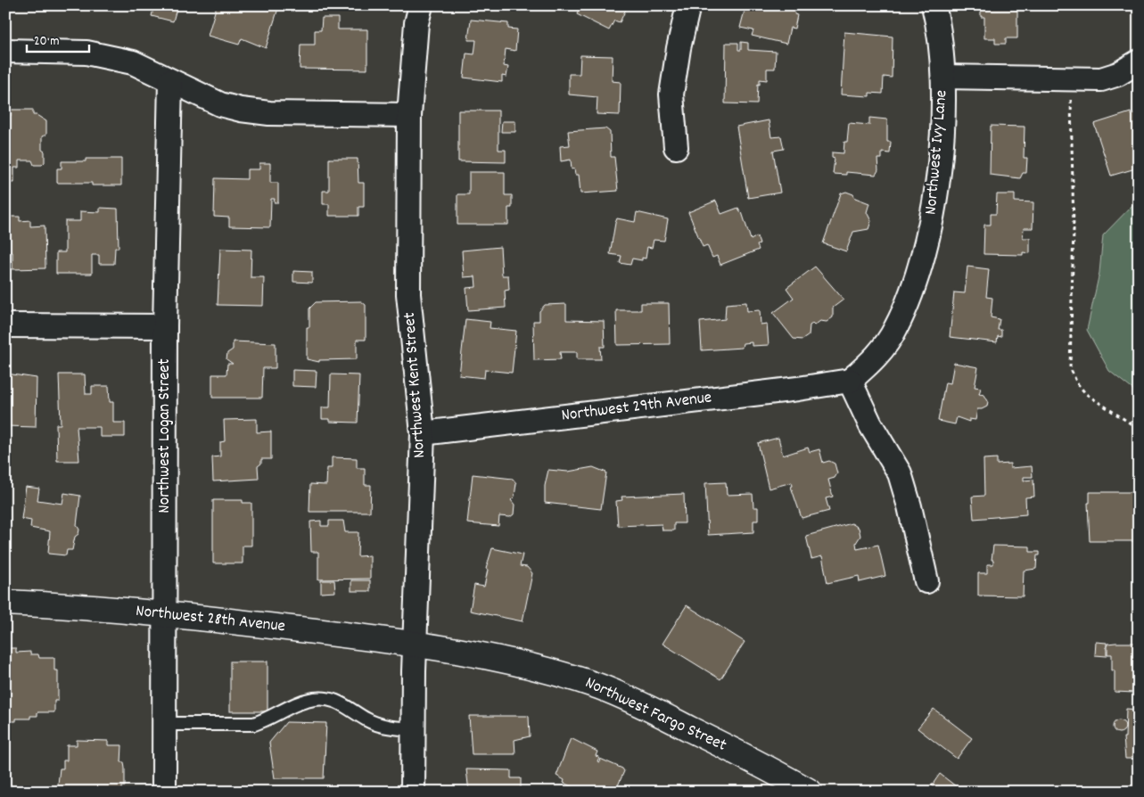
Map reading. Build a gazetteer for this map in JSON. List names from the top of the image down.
{
  "streets": {
    "street": [
      "Northwest Ivy Lane",
      "Northwest Kent Street",
      "Northwest 29th Avenue",
      "Northwest Logan Street",
      "Northwest 28th Avenue",
      "Northwest Fargo Street"
    ]
  },
  "crossings": [
    ["Northwest Ivy Lane", "Northwest 29th Avenue"],
    ["Northwest Kent Street", "Northwest 29th Avenue"],
    ["Northwest Kent Street", "Northwest 28th Avenue"],
    ["Northwest Kent Street", "Northwest Fargo Street"],
    ["Northwest Logan Street", "Northwest 28th Avenue"],
    ["Northwest 28th Avenue", "Northwest Fargo Street"]
  ],
  "scale_bar": "20 m"
}
